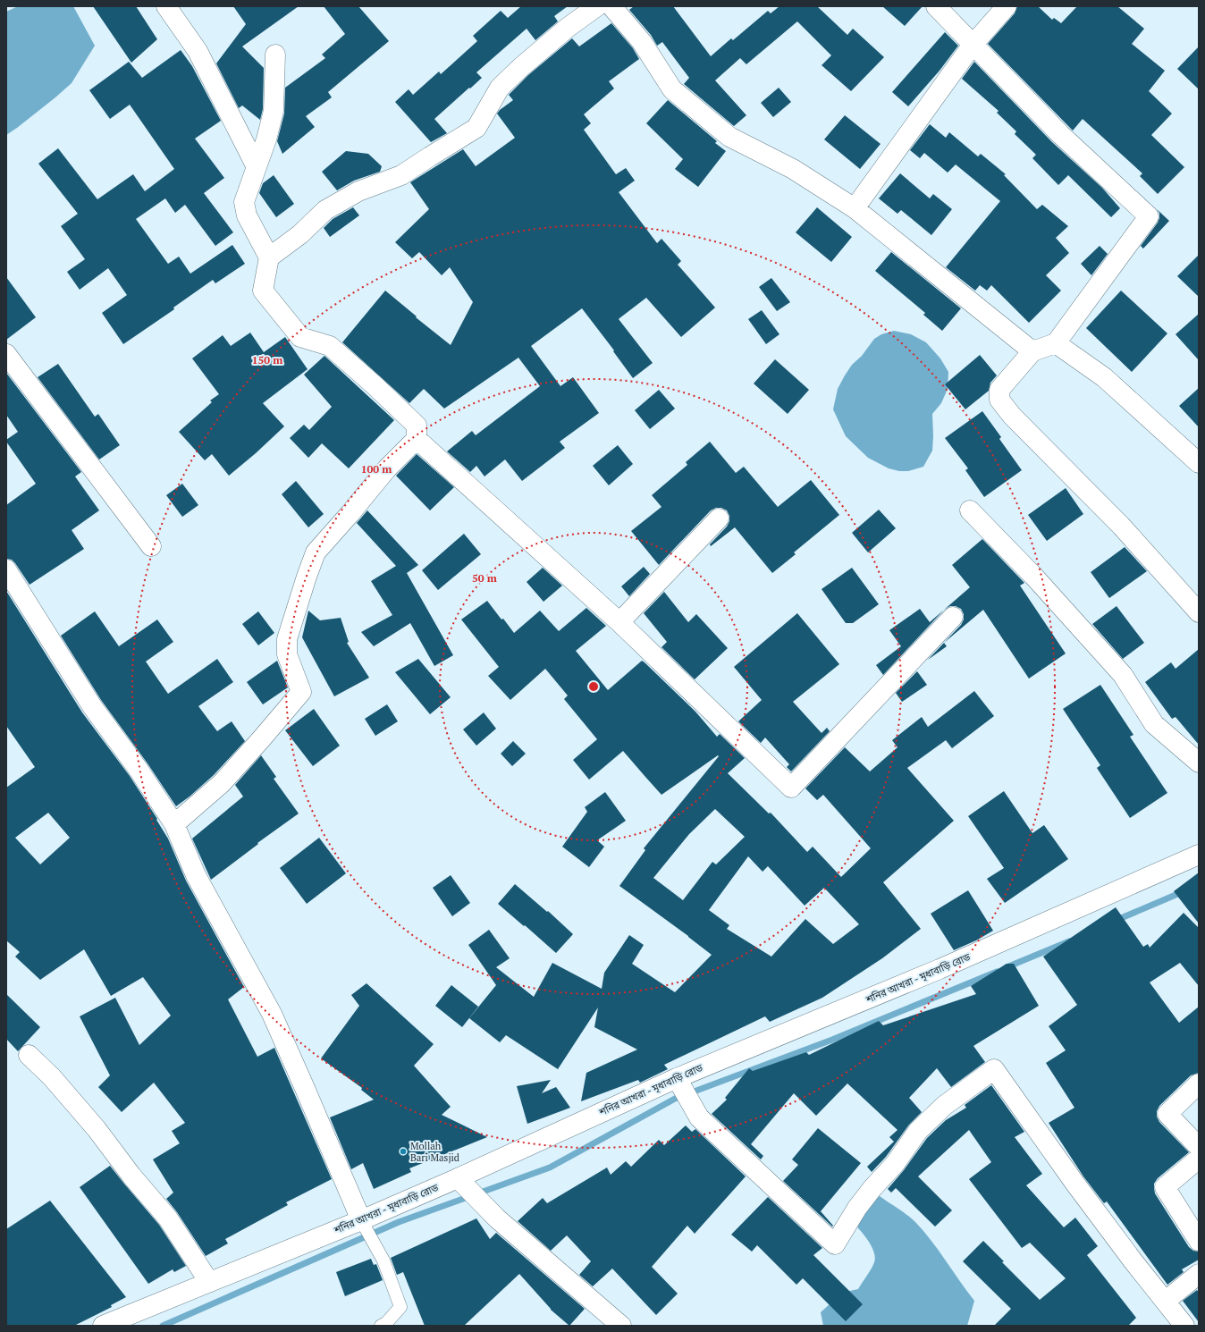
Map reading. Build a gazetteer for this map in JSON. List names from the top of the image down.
{
  "streets": {
    "street": ["শনির আখরা - মৃধাবাড়ি রোড"]
  },
  "places": ["Mollah Bari Masjid"],
  "rings": ["150 m", "100 m", "50 m"]
}
